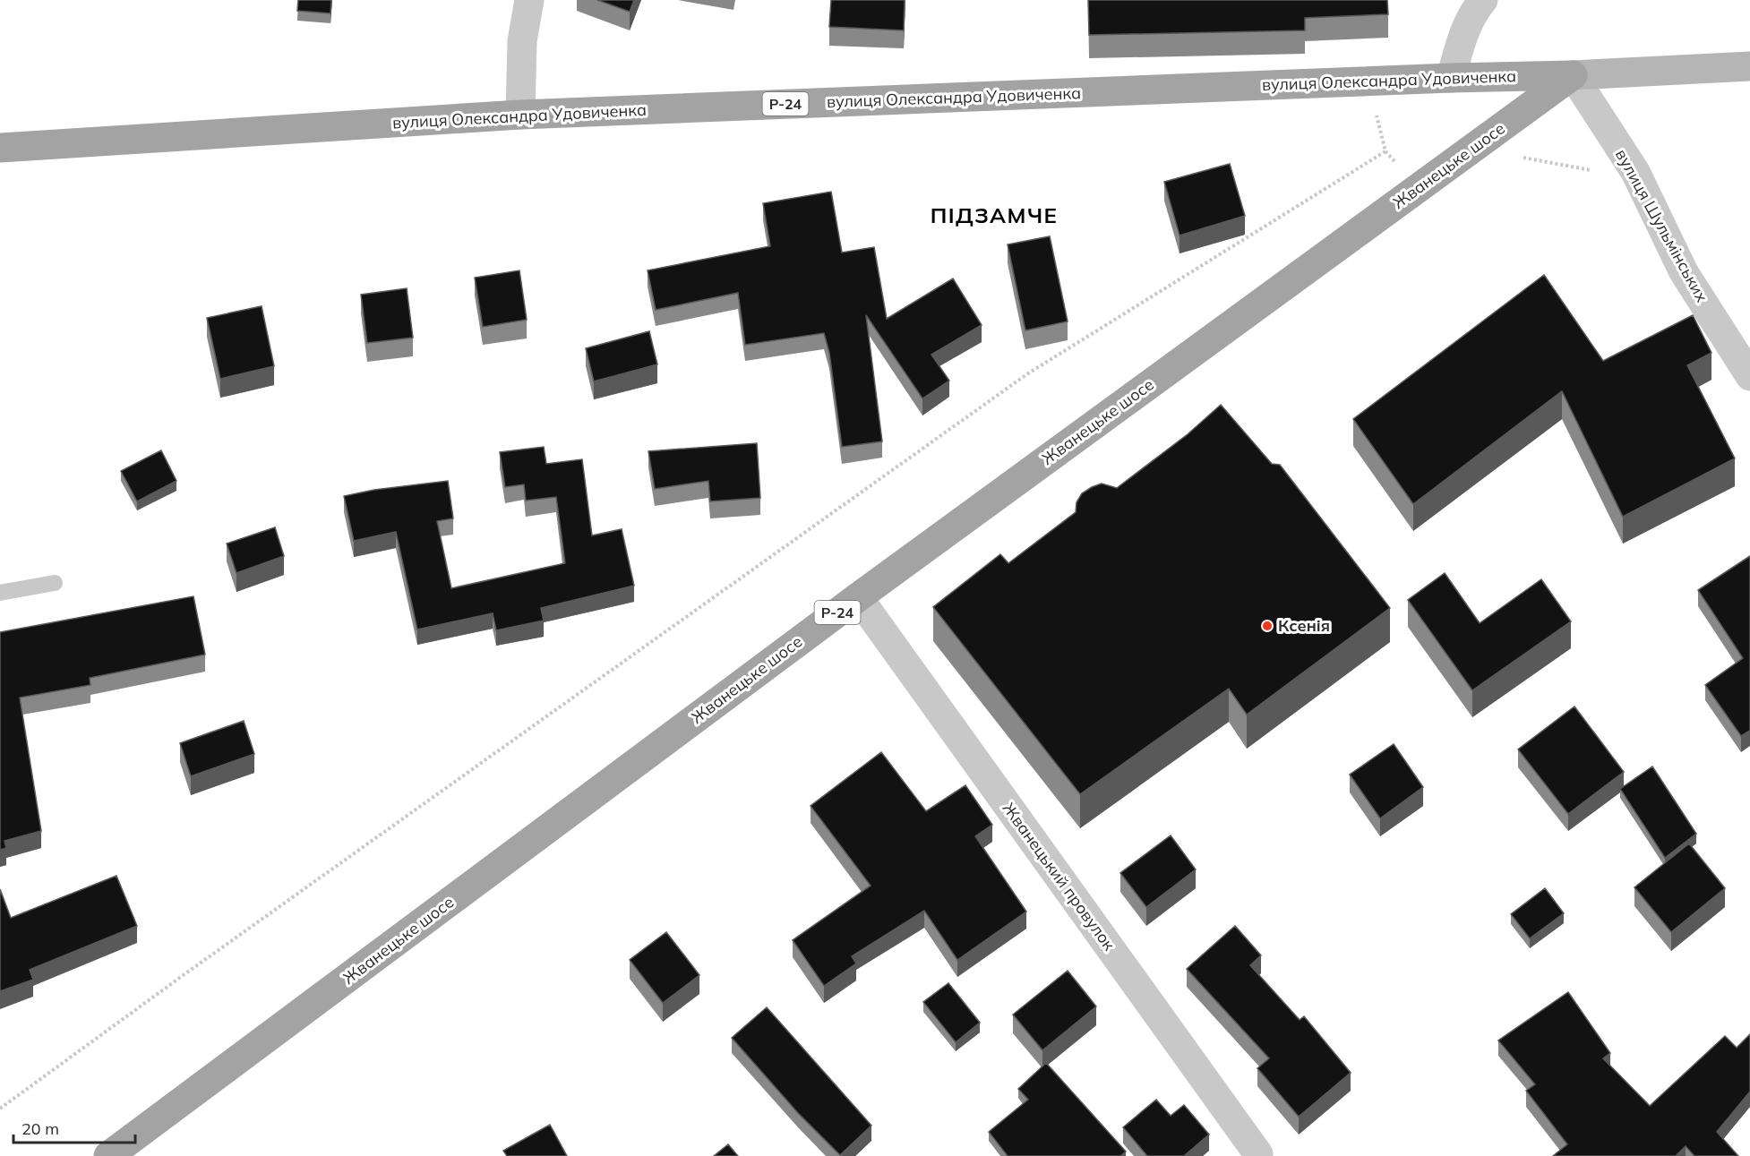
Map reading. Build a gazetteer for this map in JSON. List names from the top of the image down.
{
  "streets": {
    "main road": ["вулиця Олександра Удовиченка", "Р-24", "Жванецьке шосе"],
    "street": ["вулиця Шульмінських", "Жванецький провулок"]
  },
  "crossings": [
    ["вулиця Олександра Удовиченка", "Жванецьке шосе"],
    ["вулиця Олександра Удовиченка", "вулиця Шульмінських"],
    ["Жванецьке шосе", "вулиця Шульмінських"],
    ["Жванецьке шосе", "Жванецький провулок"]
  ],
  "districts": ["ПІДЗАМЧЕ"],
  "places": ["Ксенія"],
  "scale_bar": "20 m"
}
